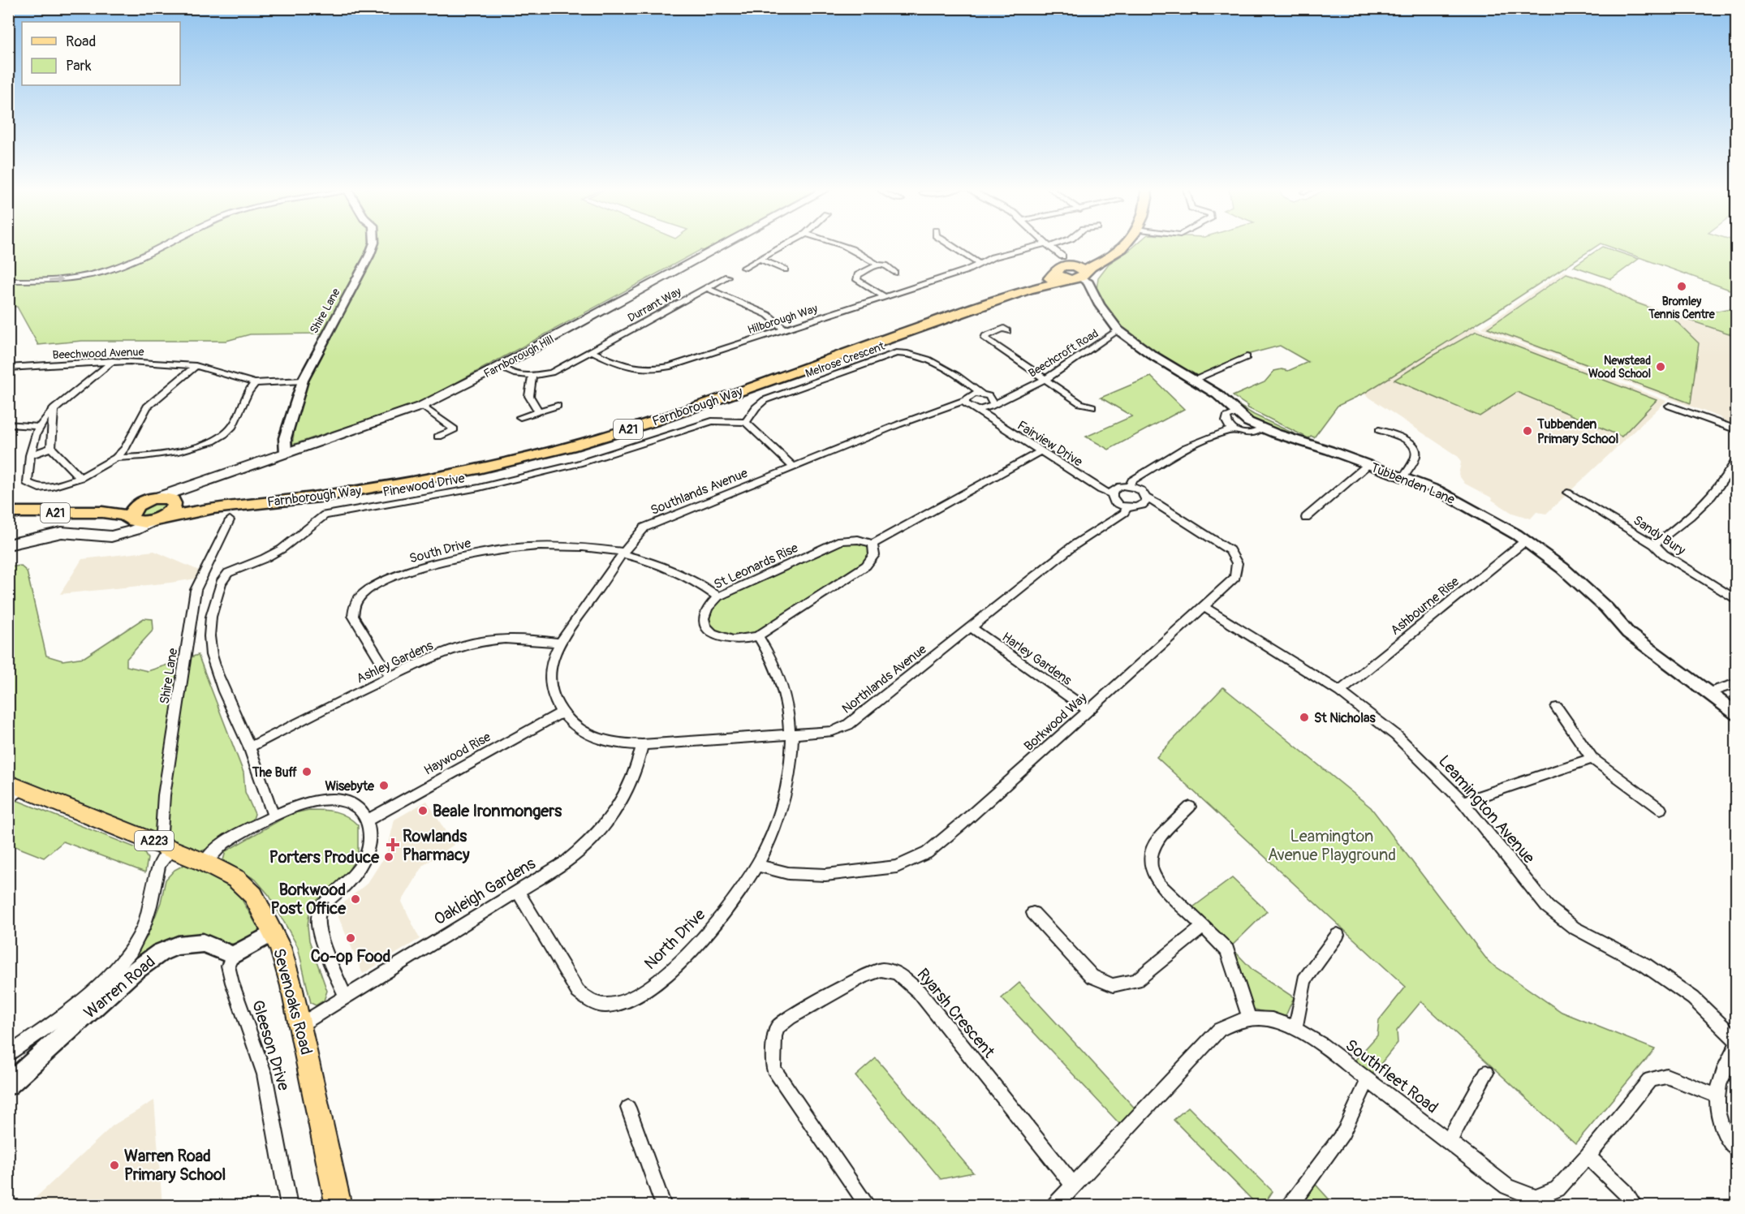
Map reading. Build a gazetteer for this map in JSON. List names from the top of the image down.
{
  "streets": {
    "highway": ["Farnborough Way", "A21"],
    "main road": ["Farnborough Hill", "A223", "Sevenoaks Road"],
    "street": [
      "Durrant Way",
      "Shire Lane",
      "Hilborough Way",
      "Beechwood Avenue",
      "Beechcroft Road",
      "Melrose Crescent",
      "Fairview Drive",
      "Tubbenden Lane",
      "Pinewood Drive",
      "Southlands Avenue",
      "Sandy Bury",
      "South Drive",
      "St Leonards Rise",
      "Ashbourne Rise",
      "Harley Gardens",
      "Ashley Gardens",
      "Northlands Avenue",
      "Borkwood Way",
      "Haywood Rise",
      "Leamington Avenue",
      "Oakleigh Gardens",
      "North Drive",
      "Warren Road",
      "Ryarsh Crescent",
      "Gleeson Drive",
      "Southfleet Road"
    ]
  },
  "crossings": [
    ["Durrant Way", "Hilborough Way"],
    ["Shire Lane", "Beechwood Avenue"],
    ["Shire Lane", "Farnborough Hill"],
    ["Shire Lane", "Warren Road"],
    ["Shire Lane", "Sevenoaks Road"],
    ["Beechcroft Road", "Melrose Crescent"],
    ["Beechcroft Road", "Fairview Drive"],
    ["Beechcroft Road", "Tubbenden Lane"],
    ["Farnborough Hill", "Farnborough Way"],
    ["Farnborough Hill", "A21"],
    ["Melrose Crescent", "Pinewood Drive"],
    ["Melrose Crescent", "Southlands Avenue"],
    ["Farnborough Way", "A21"],
    ["Farnborough Way", "Tubbenden Lane"],
    ["Fairview Drive", "Southlands Avenue"],
    ["Fairview Drive", "Northlands Avenue"],
    ["Fairview Drive", "Borkwood Way"],
    ["Tubbenden Lane", "Ashbourne Rise"],
    ["Pinewood Drive", "Ashley Gardens"],
    ["Southlands Avenue", "South Drive"],
    ["Southlands Avenue", "Ashley Gardens"],
    ["Southlands Avenue", "Northlands Avenue"],
    ["Southlands Avenue", "Haywood Rise"],
    ["South Drive", "St Leonards Rise"],
    ["South Drive", "Ashley Gardens"],
    ["St Leonards Rise", "North Drive"],
    ["Ashbourne Rise", "Leamington Avenue"],
    ["Harley Gardens", "Northlands Avenue"],
    ["Harley Gardens", "Borkwood Way"],
    ["Northlands Avenue", "Borkwood Way"],
    ["Northlands Avenue", "Haywood Rise"],
    ["Northlands Avenue", "Oakleigh Gardens"],
    ["Northlands Avenue", "North Drive"],
    ["Borkwood Way", "Leamington Avenue"],
    ["Borkwood Way", "North Drive"],
    ["Oakleigh Gardens", "North Drive"],
    ["Oakleigh Gardens", "Sevenoaks Road"],
    ["Warren Road", "Sevenoaks Road"],
    ["Warren Road", "Gleeson Drive"],
    ["Ryarsh Crescent", "Southfleet Road"]
  ],
  "parks": ["Leamington Avenue Playground"],
  "places": {
    "other": [
      "Bromley Tennis Centre",
      "Newstead Wood School",
      "Tubbenden Primary School",
      "St Nicholas",
      "The Buff",
      "Wisebyte",
      "Beale Ironmongers",
      "Porters Produce",
      "Borkwood Post Office",
      "Co-op Food",
      "Warren Road Primary School"
    ],
    "health": ["Rowlands Pharmacy"]
  },
  "legend": ["Road", "Park"]
}
